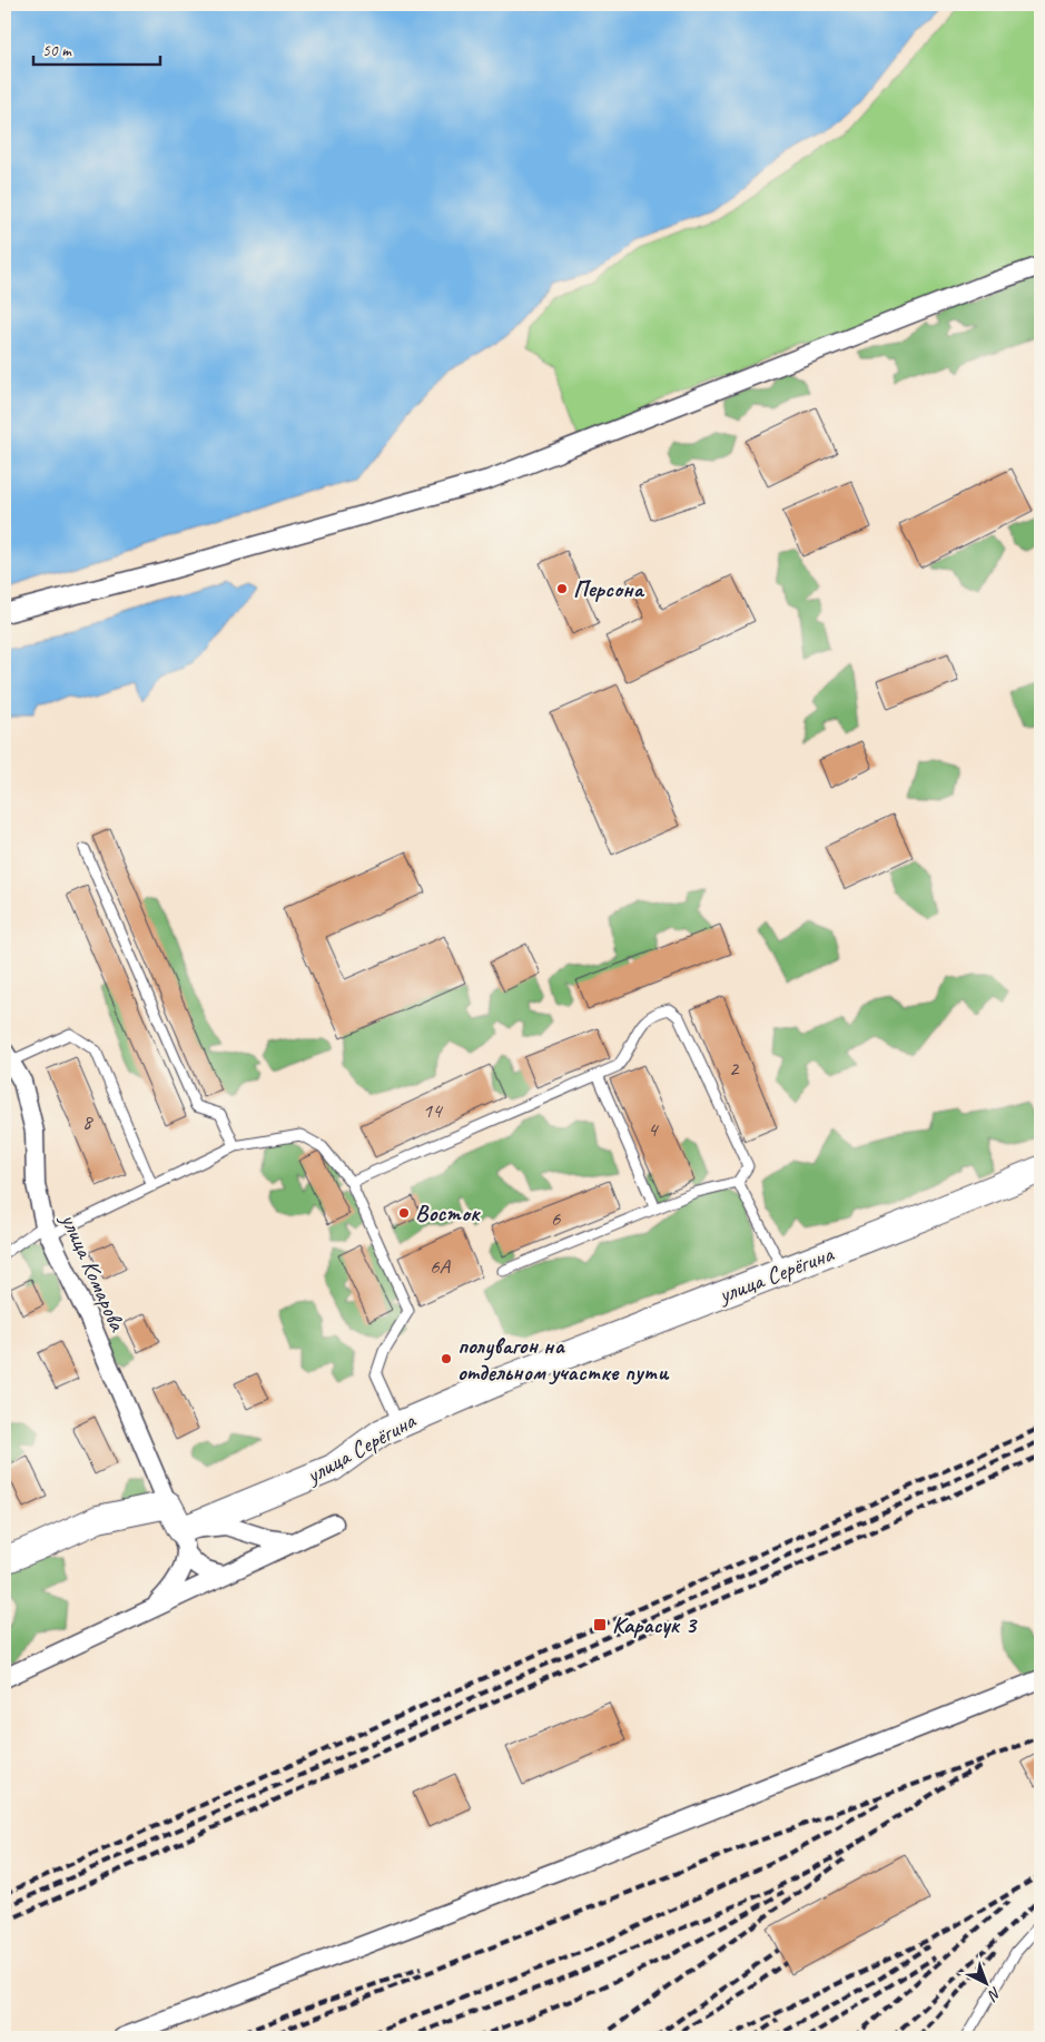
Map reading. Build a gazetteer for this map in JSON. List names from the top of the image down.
{
  "streets": {
    "street": ["улица Комарова", "улица Серёгина"]
  },
  "places": {
    "other": ["Персона", "Восток", "полувагон на отдельном участке пути"],
    "transit": ["Карасук 3"]
  },
  "house_numbers": [
    "2",
    "14",
    "8",
    "4",
    "6",
    "6А"
  ],
  "scale_bar": "50 m",
  "north": "bottom right"
}
